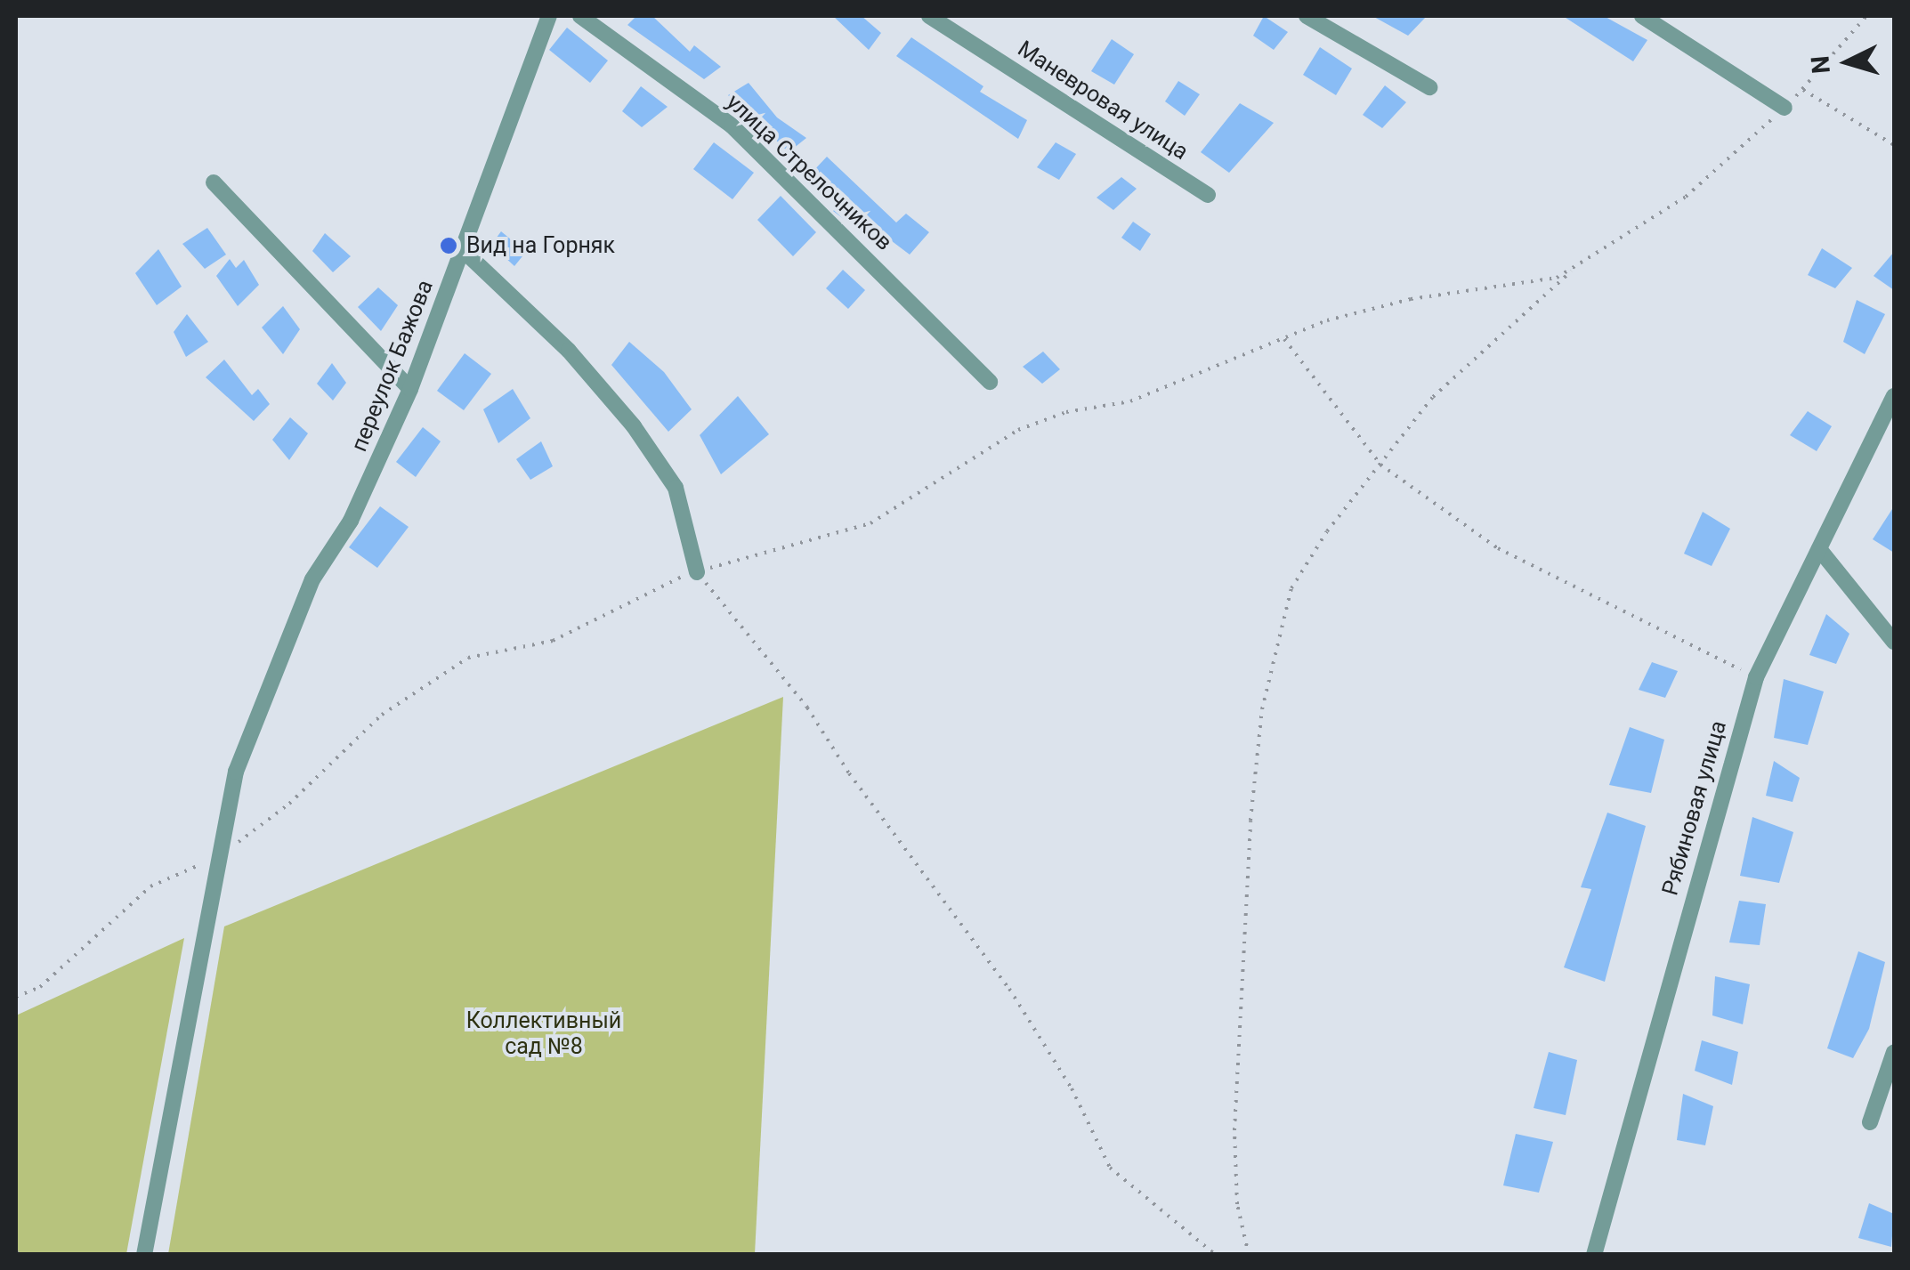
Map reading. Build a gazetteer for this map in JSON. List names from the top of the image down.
{
  "streets": {
    "street": [
      "Маневровая улица",
      "улица Стрелочников",
      "переулок Бажова",
      "Рябиновая улица"
    ]
  },
  "parks": ["Коллективный сад №8"],
  "places": ["Вид на Горняк"],
  "north": "left"
}
